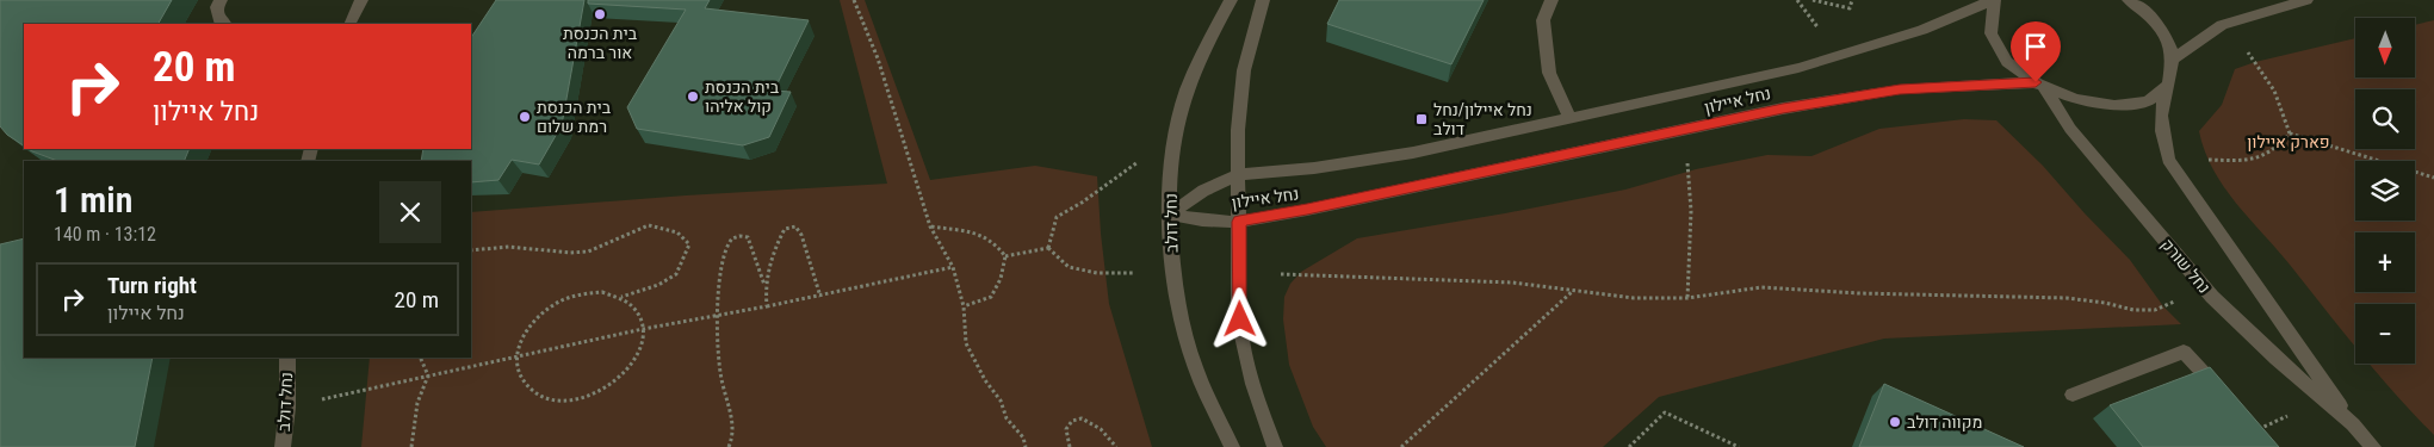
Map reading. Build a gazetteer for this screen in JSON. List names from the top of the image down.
{
  "streets": {
    "street": ["נחל איילון", "נחל דולב", "נחל שורק"]
  },
  "crossings": [
    ["נחל איילון", "נחל דולב"],
    ["נחל איילון", "נחל שורק"]
  ],
  "parks": ["פארק איילון"],
  "places": {
    "other": [
      "בית הכנסת אור ברמה",
      "בית הכנסת קול אליהו",
      "בית הכנסת רמת שלום",
      "מקווה דולב"
    ],
    "transit": ["נחל איילון/נחל דולב"]
  },
  "north": "bottom",
  "page": {
    "map_buttons": ["+", "−"],
    "turn": ["20 m", "נחל איילון"],
    "heading": ["1 min", "140 m · 13:12"],
    "list": [
      {
        "name": "Turn right",
        "note": "נחל איילון",
        "value": "20 m"
      }
    ]
  }
}
